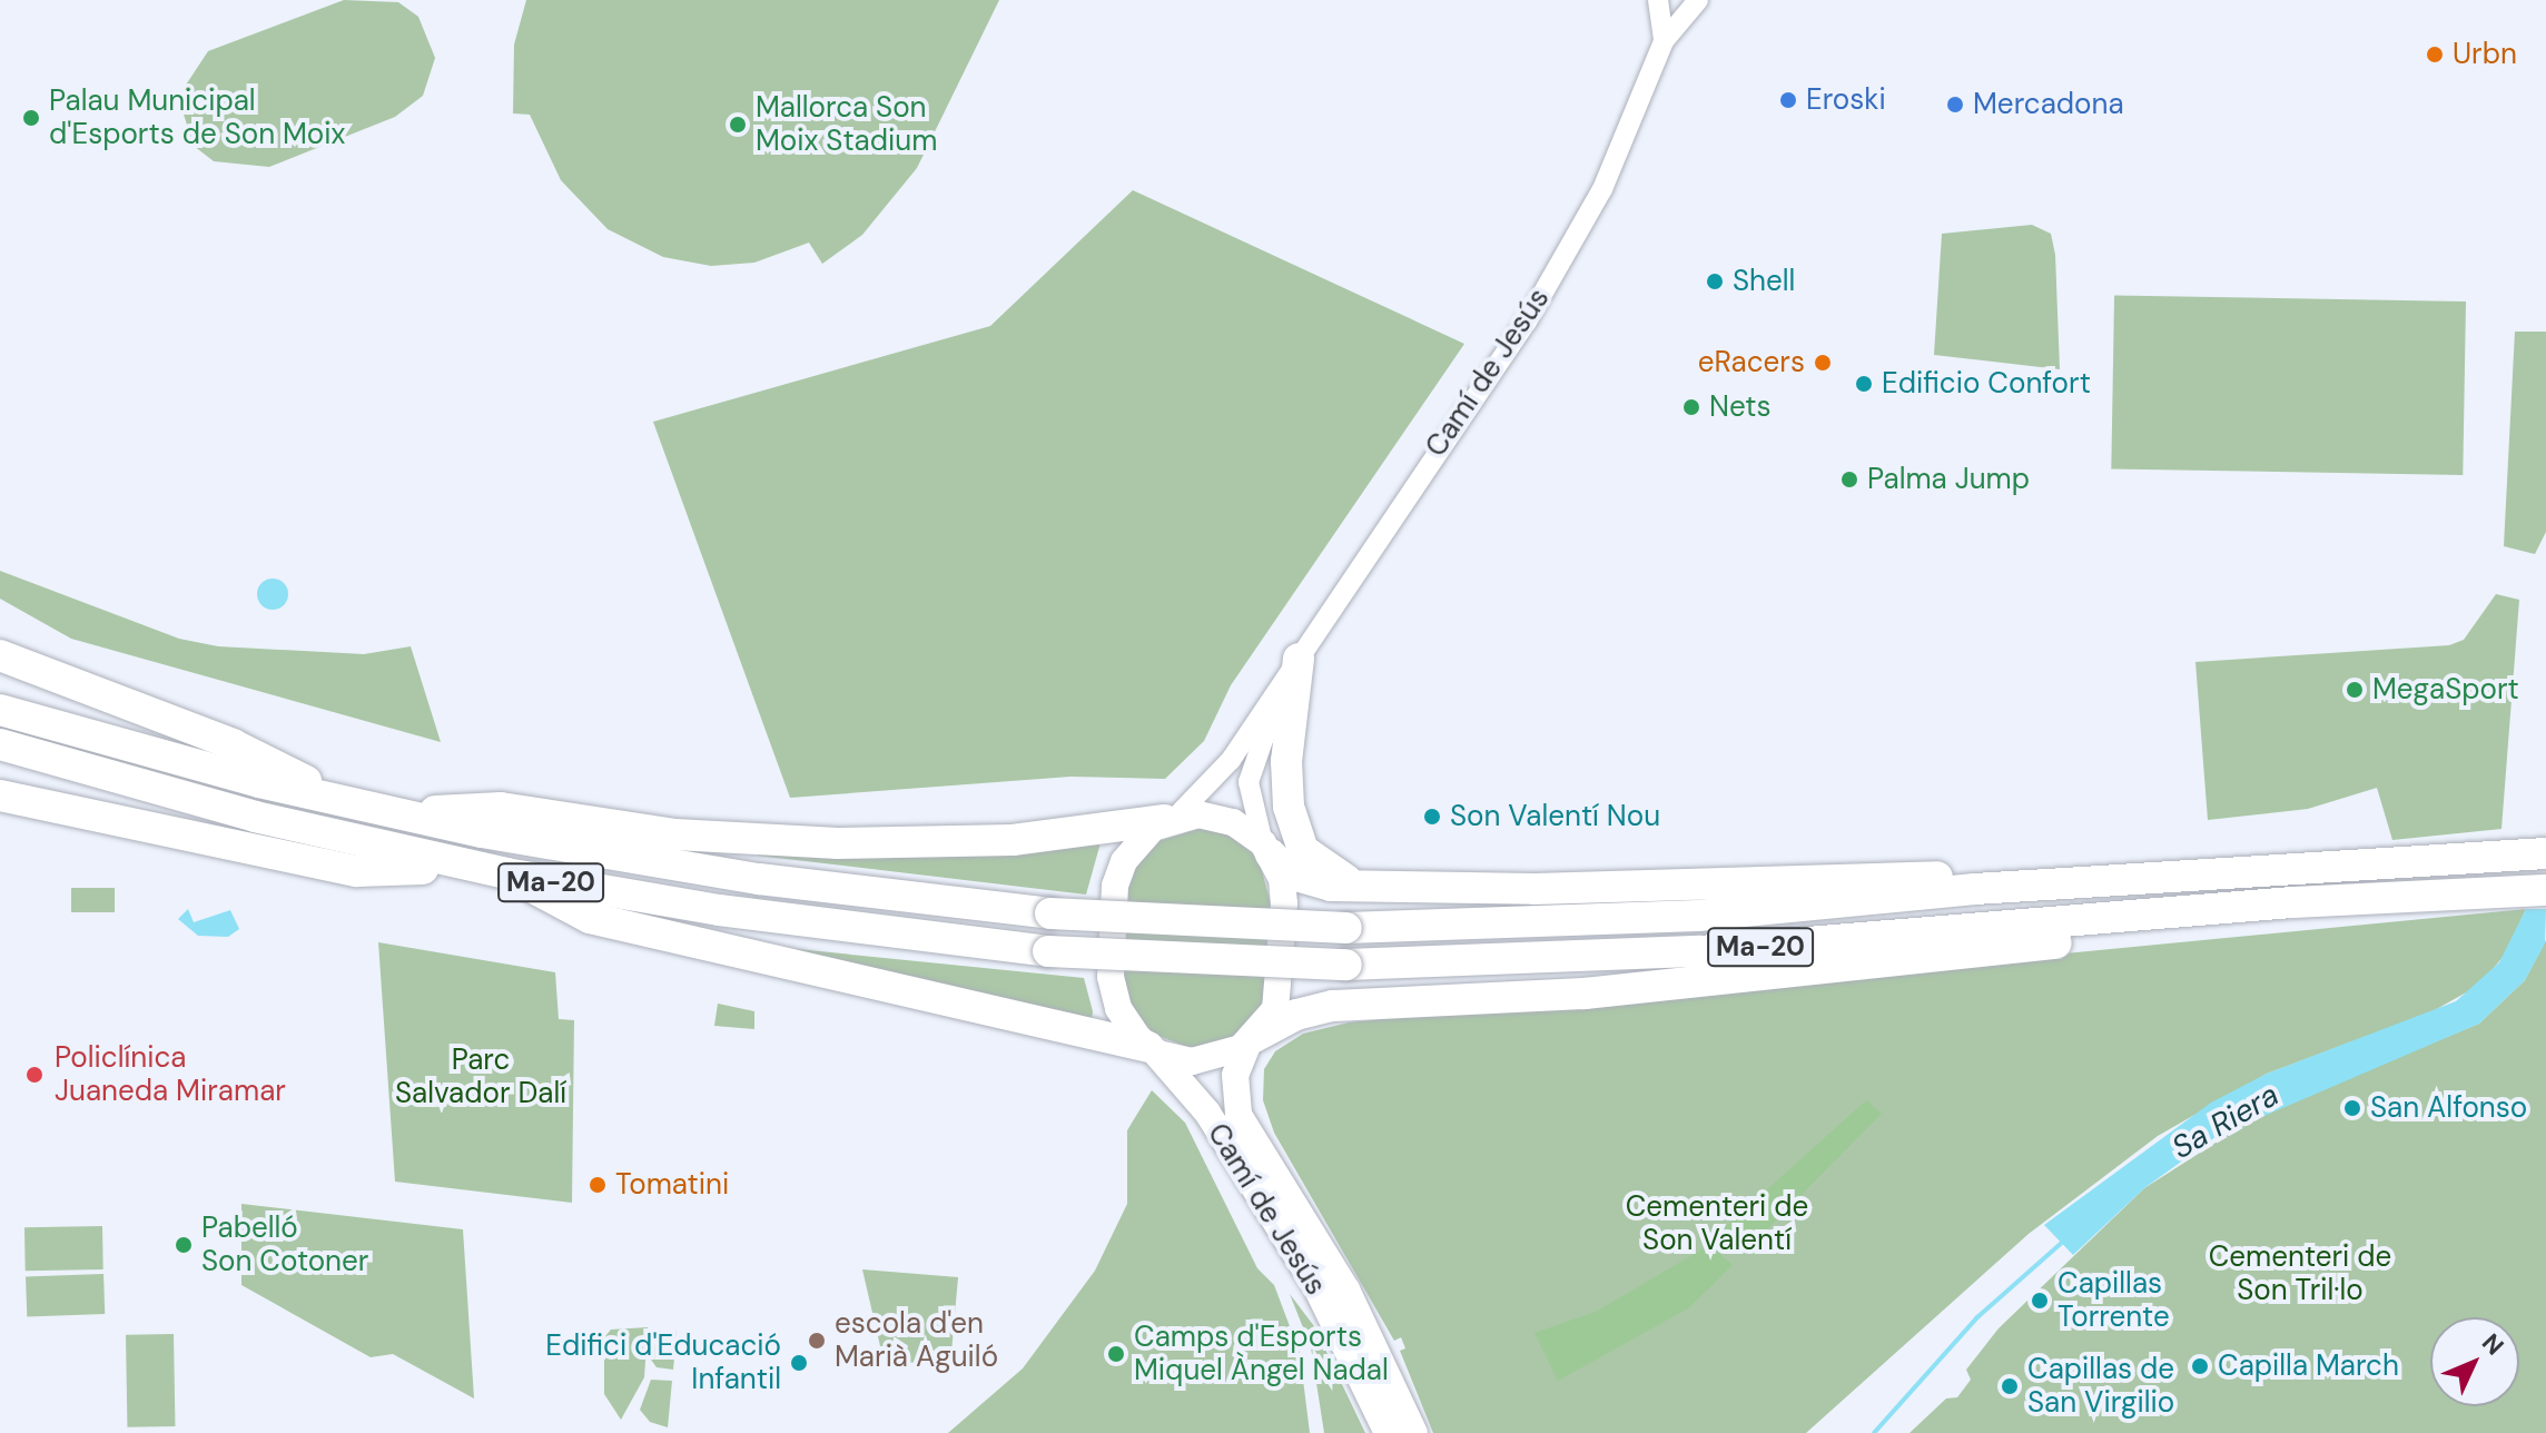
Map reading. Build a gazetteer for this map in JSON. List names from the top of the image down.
{
  "streets": {
    "highway": ["Ma-20"],
    "main road": ["Camí de Jesús"]
  },
  "water": ["Sa Riera"],
  "parks": ["Parc Salvador Dalí", "Cementeri de Son Valentí", "Cementeri de Son Tril·lo"],
  "places": [
    "Urbn",
    "Eroski",
    "Mercadona",
    "Palau Municipal d'Esports de Son Moix",
    "Mallorca Son Moix Stadium",
    "Shell",
    "eRacers",
    "Edificio Confort",
    "Nets",
    "Palma Jump",
    "MegaSport",
    "Son Valentí Nou",
    "Policlínica Juaneda Miramar",
    "San Alfonso",
    "Tomatini",
    "Pabelló Son Cotoner",
    "Capillas Torrente",
    "escola d'en Marià Aguiló",
    "Camps d'Esports Miquel Àngel Nadal",
    "Edifici d'Educació Infantil",
    "Capilla March",
    "Capillas de San Virgilio"
  ],
  "north": "top right"
}
